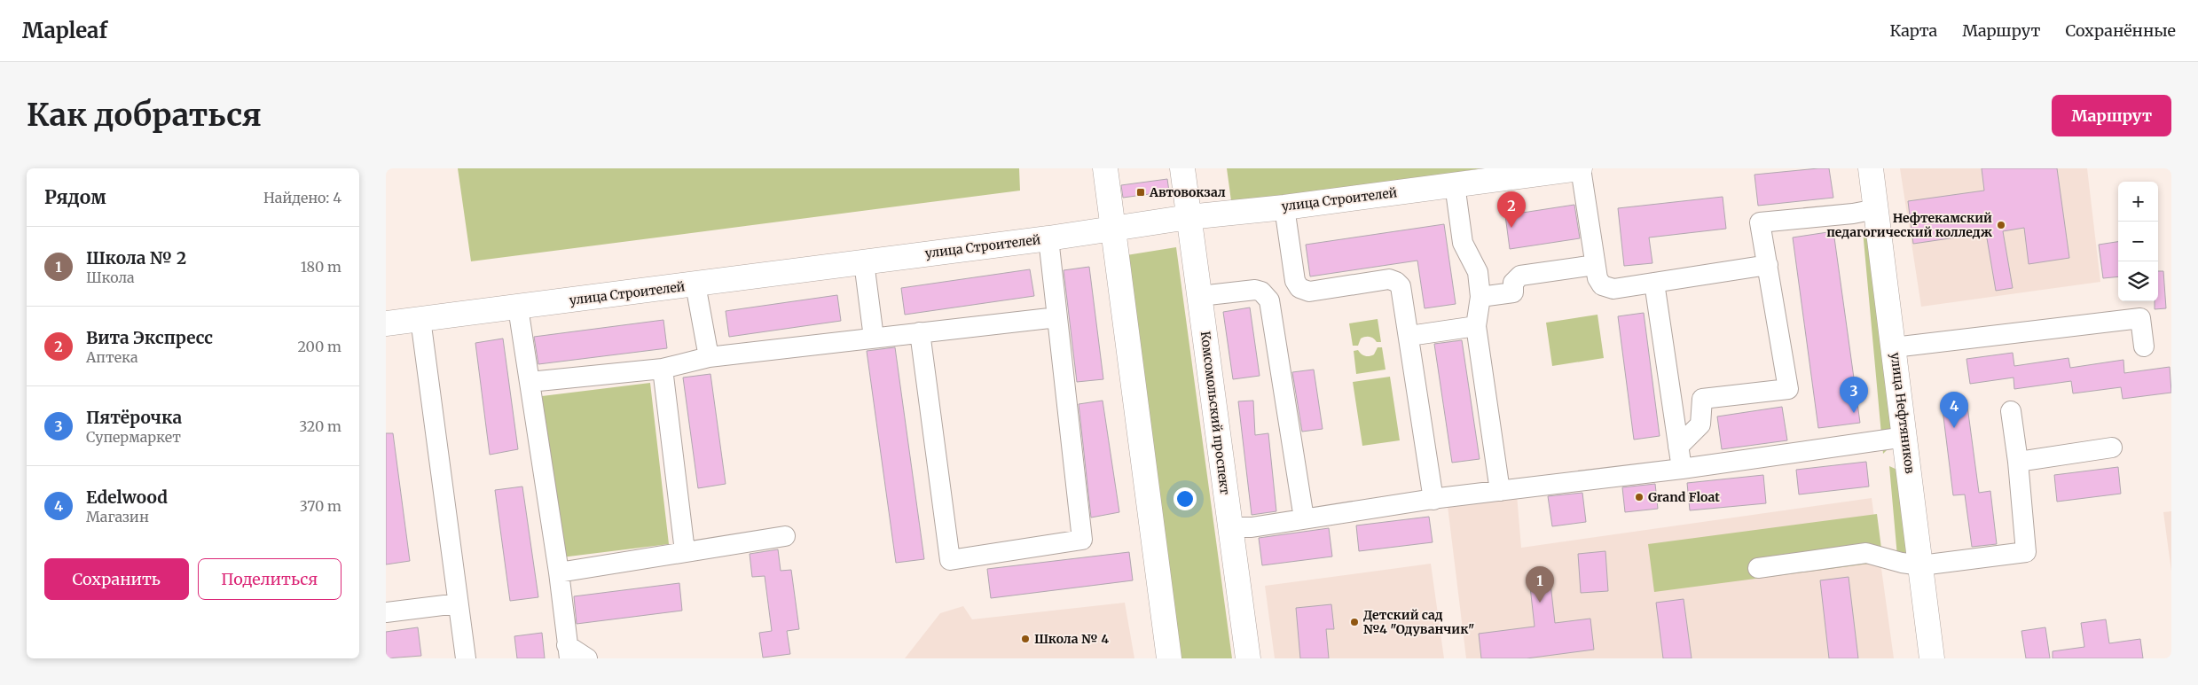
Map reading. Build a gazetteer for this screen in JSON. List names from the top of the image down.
{
  "streets": {
    "main road": ["улица Строителей", "Комсомольский проспект", "улица Нефтяников"]
  },
  "crossings": [
    ["улица Строителей", "Комсомольский проспект"]
  ],
  "places": {
    "transit": ["Автовокзал"],
    "other": [
      "Нефтекамский педагогический колледж",
      "Grand Float",
      "Детский сад №4 \"Одуванчик\"",
      "Школа № 4"
    ]
  },
  "page": {
    "header": "Mapleaf",
    "nav": ["Карта", "Маршрут", "Сохранённые"],
    "buttons": [
      "Маршрут",
      ["Сохранить", "Поделиться"]
    ],
    "title": "Как добраться",
    "heading": ["Рядом", "Найдено: 4"],
    "map_buttons": ["+", "−"],
    "pins": [
      "2",
      "3",
      "4",
      "1"
    ],
    "list": [
      {
        "mark": "1",
        "name": "Школа № 2",
        "note": "Школа",
        "value": "180 m"
      },
      {
        "mark": "2",
        "name": "Вита Экспресс",
        "note": "Аптека",
        "value": "200 m"
      },
      {
        "mark": "3",
        "name": "Пятёрочка",
        "note": "Супермаркет",
        "value": "320 m"
      },
      {
        "mark": "4",
        "name": "Edelwood",
        "note": "Магазин",
        "value": "370 m"
      }
    ]
  }
}
